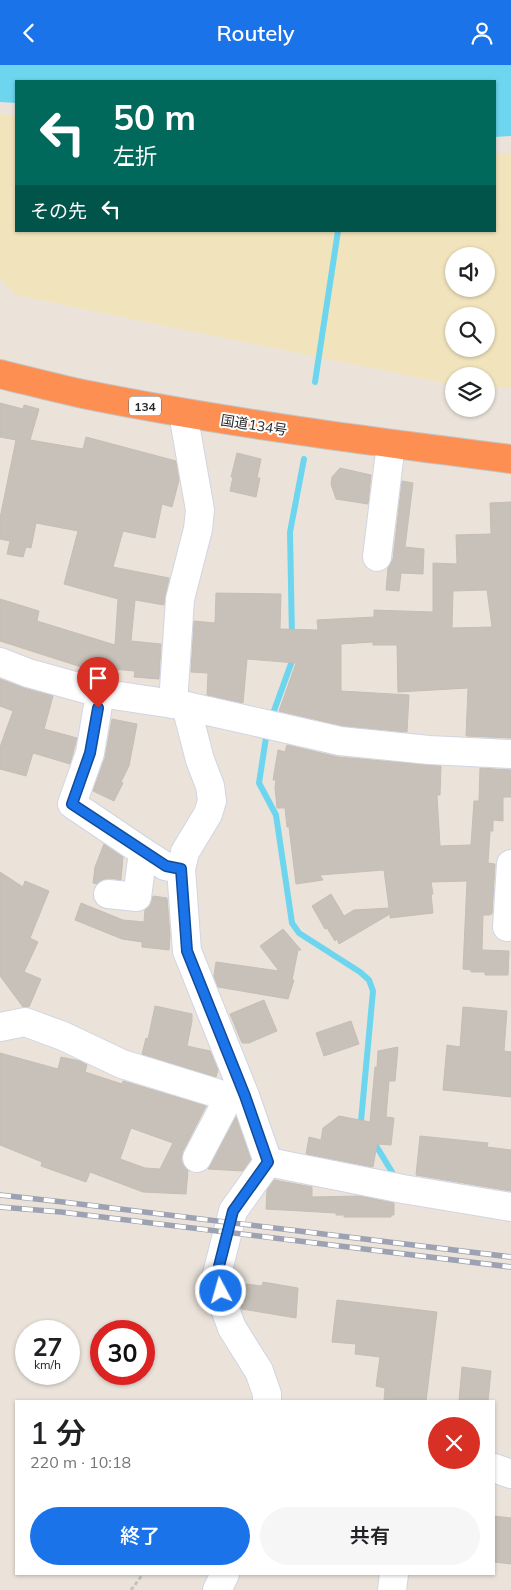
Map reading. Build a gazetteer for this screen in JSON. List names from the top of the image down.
{
  "streets": {
    "highway": ["134", "国道134号"]
  },
  "page": {
    "header": "Routely",
    "turn": ["50 m", "左折"],
    "then": "その先",
    "speed": "27 km/h",
    "limit": "30",
    "heading": ["1 分", "220 m · 10:18"],
    "buttons": ["終了", "共有"]
  }
}
